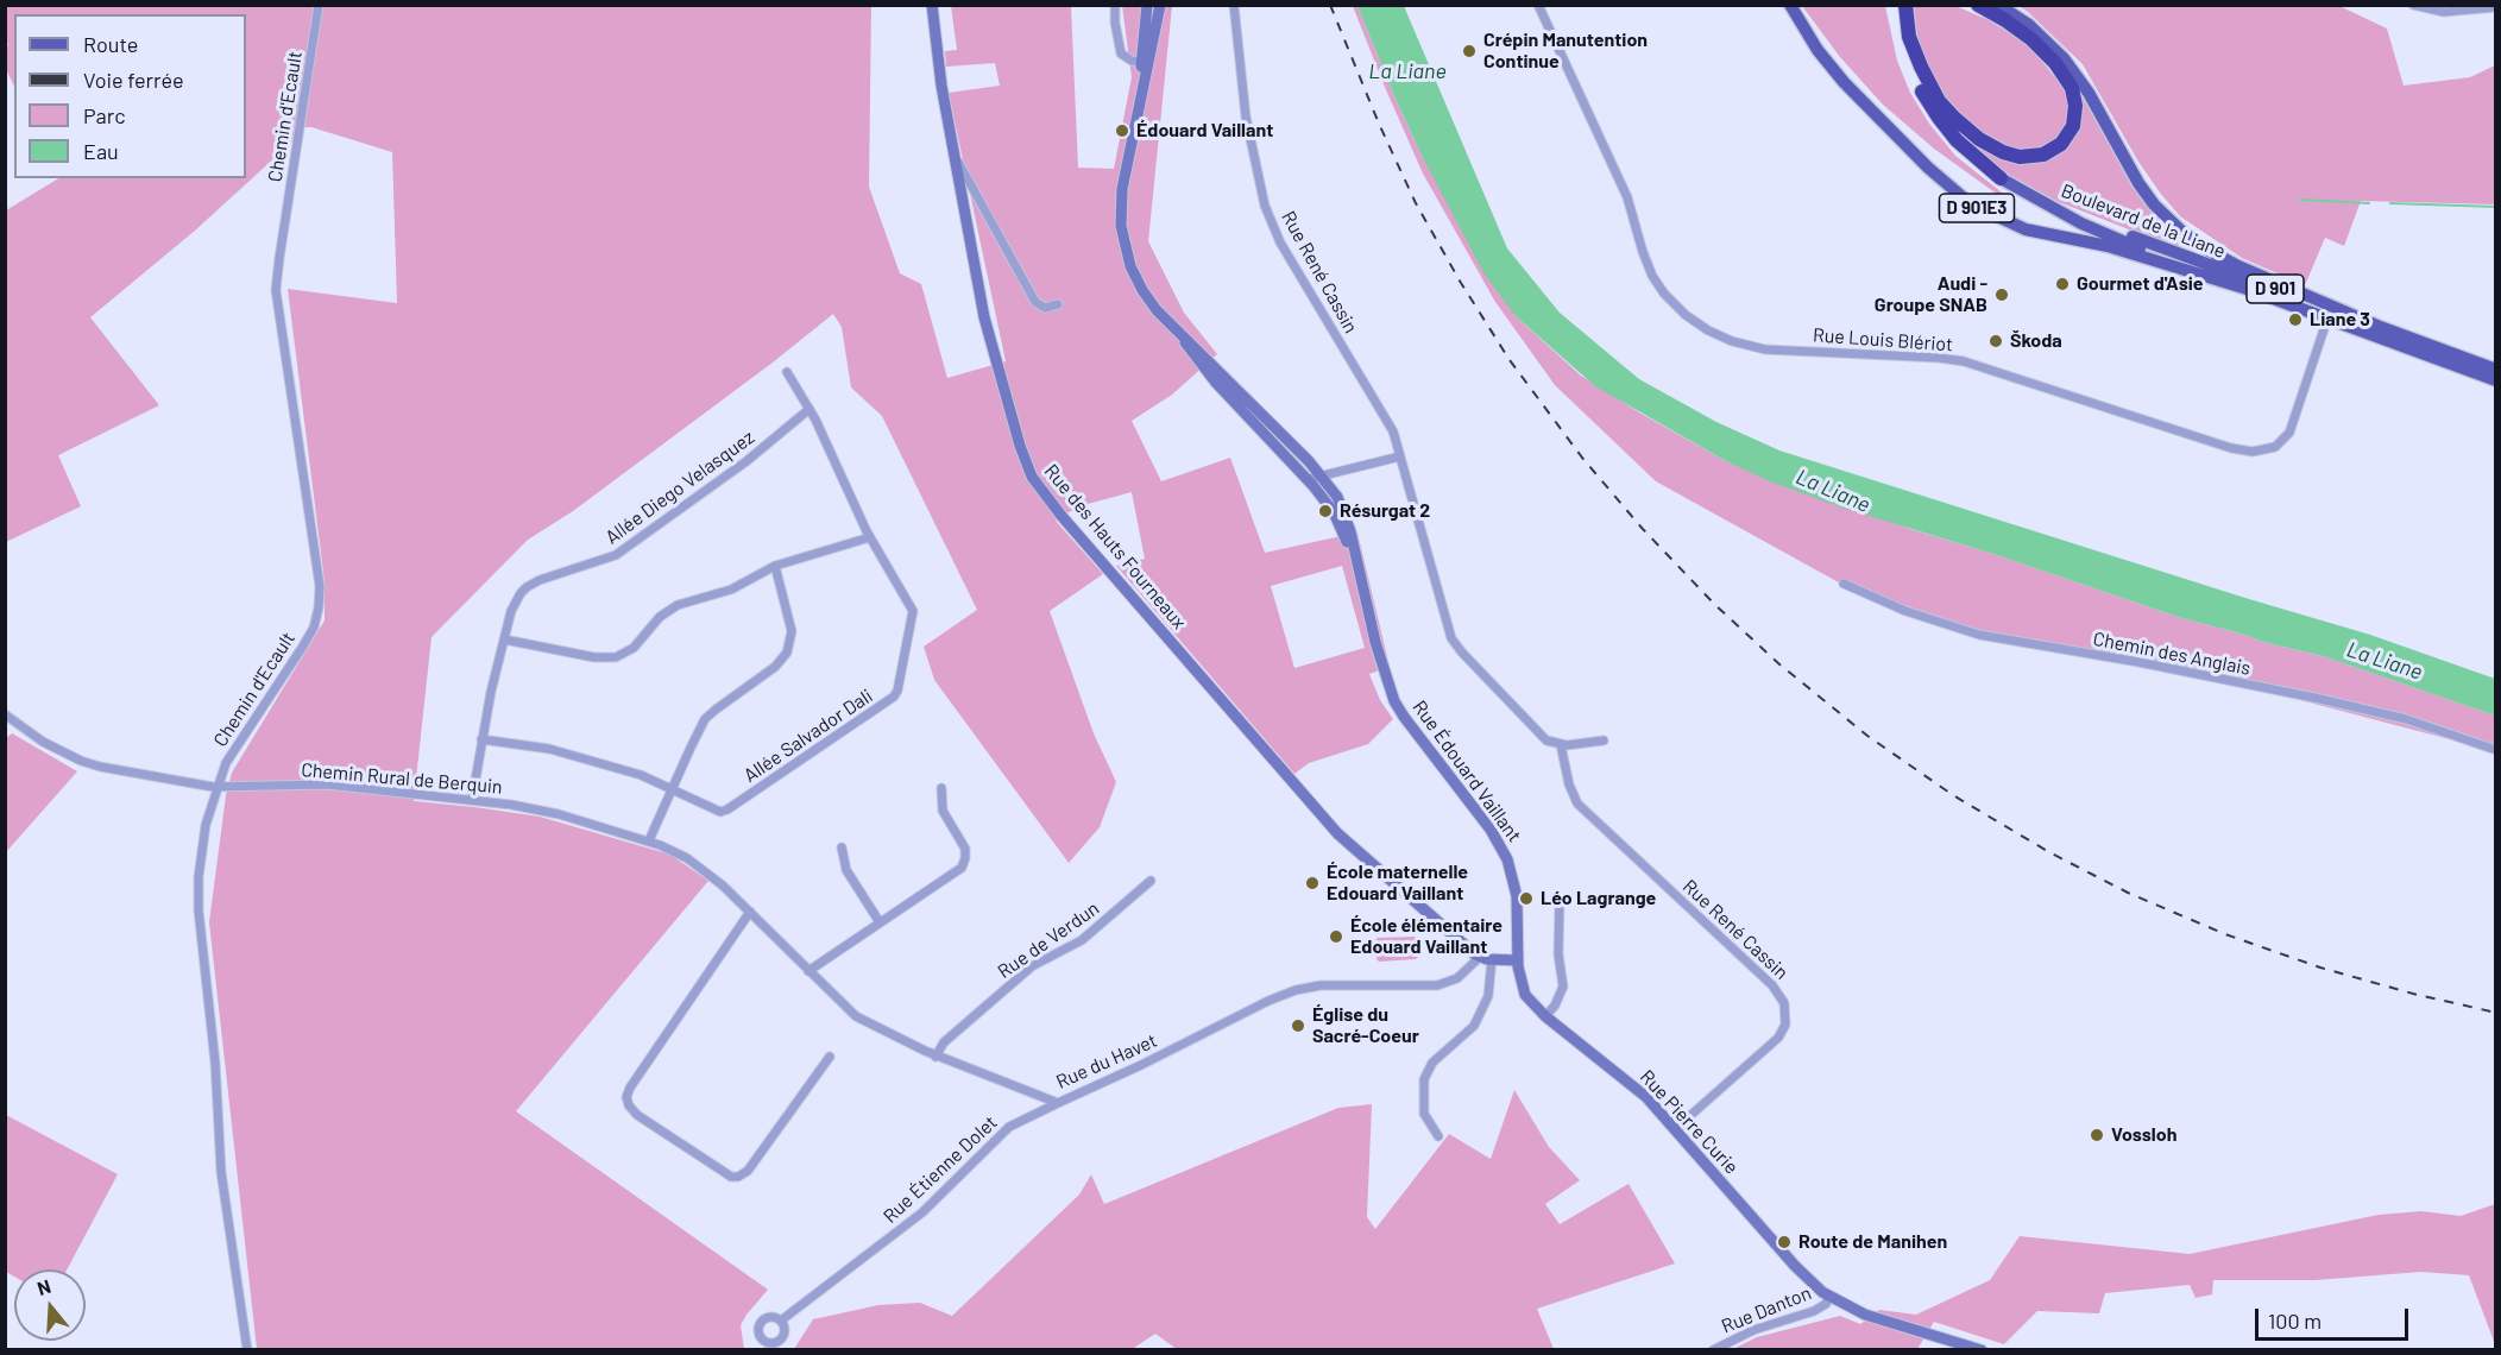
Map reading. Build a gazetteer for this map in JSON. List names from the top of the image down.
{
  "streets": {
    "highway": ["D 901"],
    "main road": ["D 901E3", "Boulevard de la Liane"],
    "street": [
      "Chemin d'Ecault",
      "Rue René Cassin",
      "Rue Louis Blériot",
      "Allée Diego Velasquez",
      "Rue des Hauts Fourneaux",
      "Chemin des Anglais",
      "Allée Salvador Dali",
      "Rue Édouard Vaillant",
      "Chemin Rural de Berquin",
      "Rue de Verdun",
      "Rue du Havet",
      "Rue Pierre Curie",
      "Rue Étienne Dolet",
      "Rue Danton"
    ]
  },
  "crossings": [
    ["Chemin d'Ecault", "Chemin Rural de Berquin"],
    ["Boulevard de la Liane", "D 901"],
    ["Boulevard de la Liane", "Rue Louis Blériot"],
    ["Rue René Cassin", "Rue Pierre Curie"],
    ["Allée Diego Velasquez", "Allée Salvador Dali"],
    ["Allée Diego Velasquez", "Chemin Rural de Berquin"],
    ["Rue des Hauts Fourneaux", "Rue du Havet"],
    ["Rue Édouard Vaillant", "Rue Pierre Curie"],
    ["Chemin Rural de Berquin", "Rue du Havet"],
    ["Rue de Verdun", "Rue du Havet"],
    ["Rue du Havet", "Rue Étienne Dolet"],
    ["Rue Pierre Curie", "Rue Danton"]
  ],
  "water": ["La Liane"],
  "places": [
    "Crépin Manutention Continue",
    "Édouard Vaillant",
    "Gourmet d'Asie",
    "Audi - Groupe SNAB",
    "Liane 3",
    "Škoda",
    "Résurgat 2",
    "École maternelle Edouard Vaillant",
    "Léo Lagrange",
    "École élémentaire Edouard Vaillant",
    "Église du Sacré-Coeur",
    "Vossloh",
    "Route de Manihen"
  ],
  "legend": [
    "Route",
    "Voie ferrée",
    "Parc",
    "Eau"
  ],
  "scale_bar": "100 m",
  "north": "top"
}
